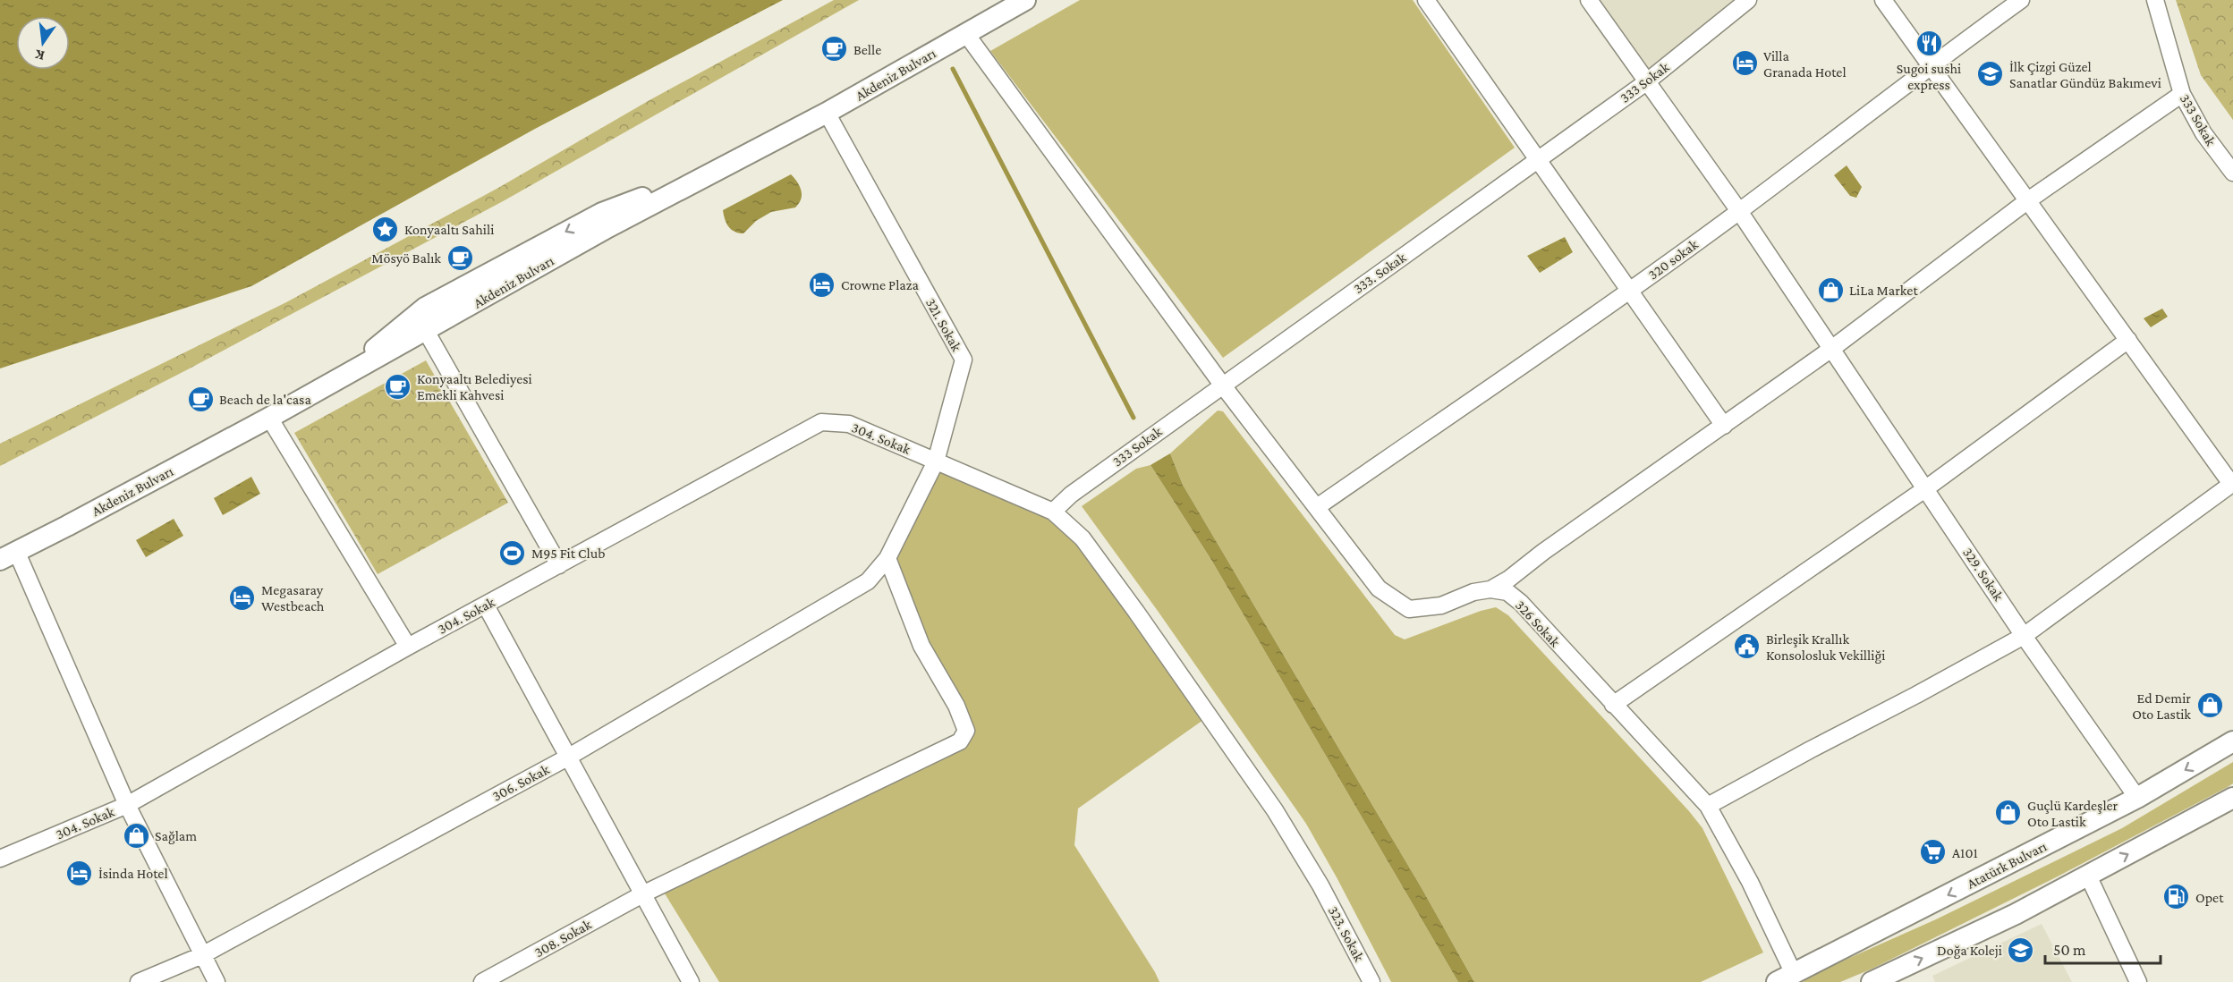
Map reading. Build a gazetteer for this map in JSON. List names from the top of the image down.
{
  "streets": {
    "main road": ["Akdeniz Bulvarı", "Atatürk Bulvarı"],
    "street": [
      "333 Sokak",
      "320 sokak",
      "333. Sokak",
      "321. Sokak",
      "304. Sokak",
      "329. Sokak",
      "326 Sokak",
      "306. Sokak",
      "323. Sokak",
      "308. Sokak"
    ]
  },
  "crossings": [
    ["Akdeniz Bulvarı", "321. Sokak"],
    ["333 Sokak", "333. Sokak"],
    ["333 Sokak", "304. Sokak"],
    ["333 Sokak", "329. Sokak"],
    ["333 Sokak", "323. Sokak"],
    ["320 sokak", "329. Sokak"],
    ["321. Sokak", "304. Sokak"],
    ["321. Sokak", "306. Sokak"],
    ["321. Sokak", "308. Sokak"],
    ["304. Sokak", "323. Sokak"],
    ["329. Sokak", "Atatürk Bulvarı"],
    ["326 Sokak", "Atatürk Bulvarı"],
    ["306. Sokak", "308. Sokak"]
  ],
  "places": {
    "restaurant": ["Sugoi sushi express"],
    "cafe": [
      "Belle",
      "Mösyö Balık",
      "Konyaaltı Belediyesi Emekli Kahvesi",
      "Beach de la'casa"
    ],
    "hotel": [
      "Villa Granada Hotel",
      "Crowne Plaza",
      "Megasaray Westbeach",
      "İsinda Hotel"
    ],
    "school or university": ["İlk Çizgi Güzel Sanatlar Gündüz Bakımevi", "Doğa Koleji"],
    "place": ["Konyaaltı Sahili"],
    "shop": [
      "LiLa Market",
      "Ed Demir Oto Lastik",
      "Guçlü Kardeşler Oto Lastik",
      "Sağlam"
    ],
    "sports": ["M95 Fit Club"],
    "public building": ["Birleşik Krallık Konsolosluk Vekilliği"],
    "supermarket": ["A101"],
    "fuel station": ["Opet"]
  },
  "scale_bar": "50 m",
  "north": "bottom"
}
